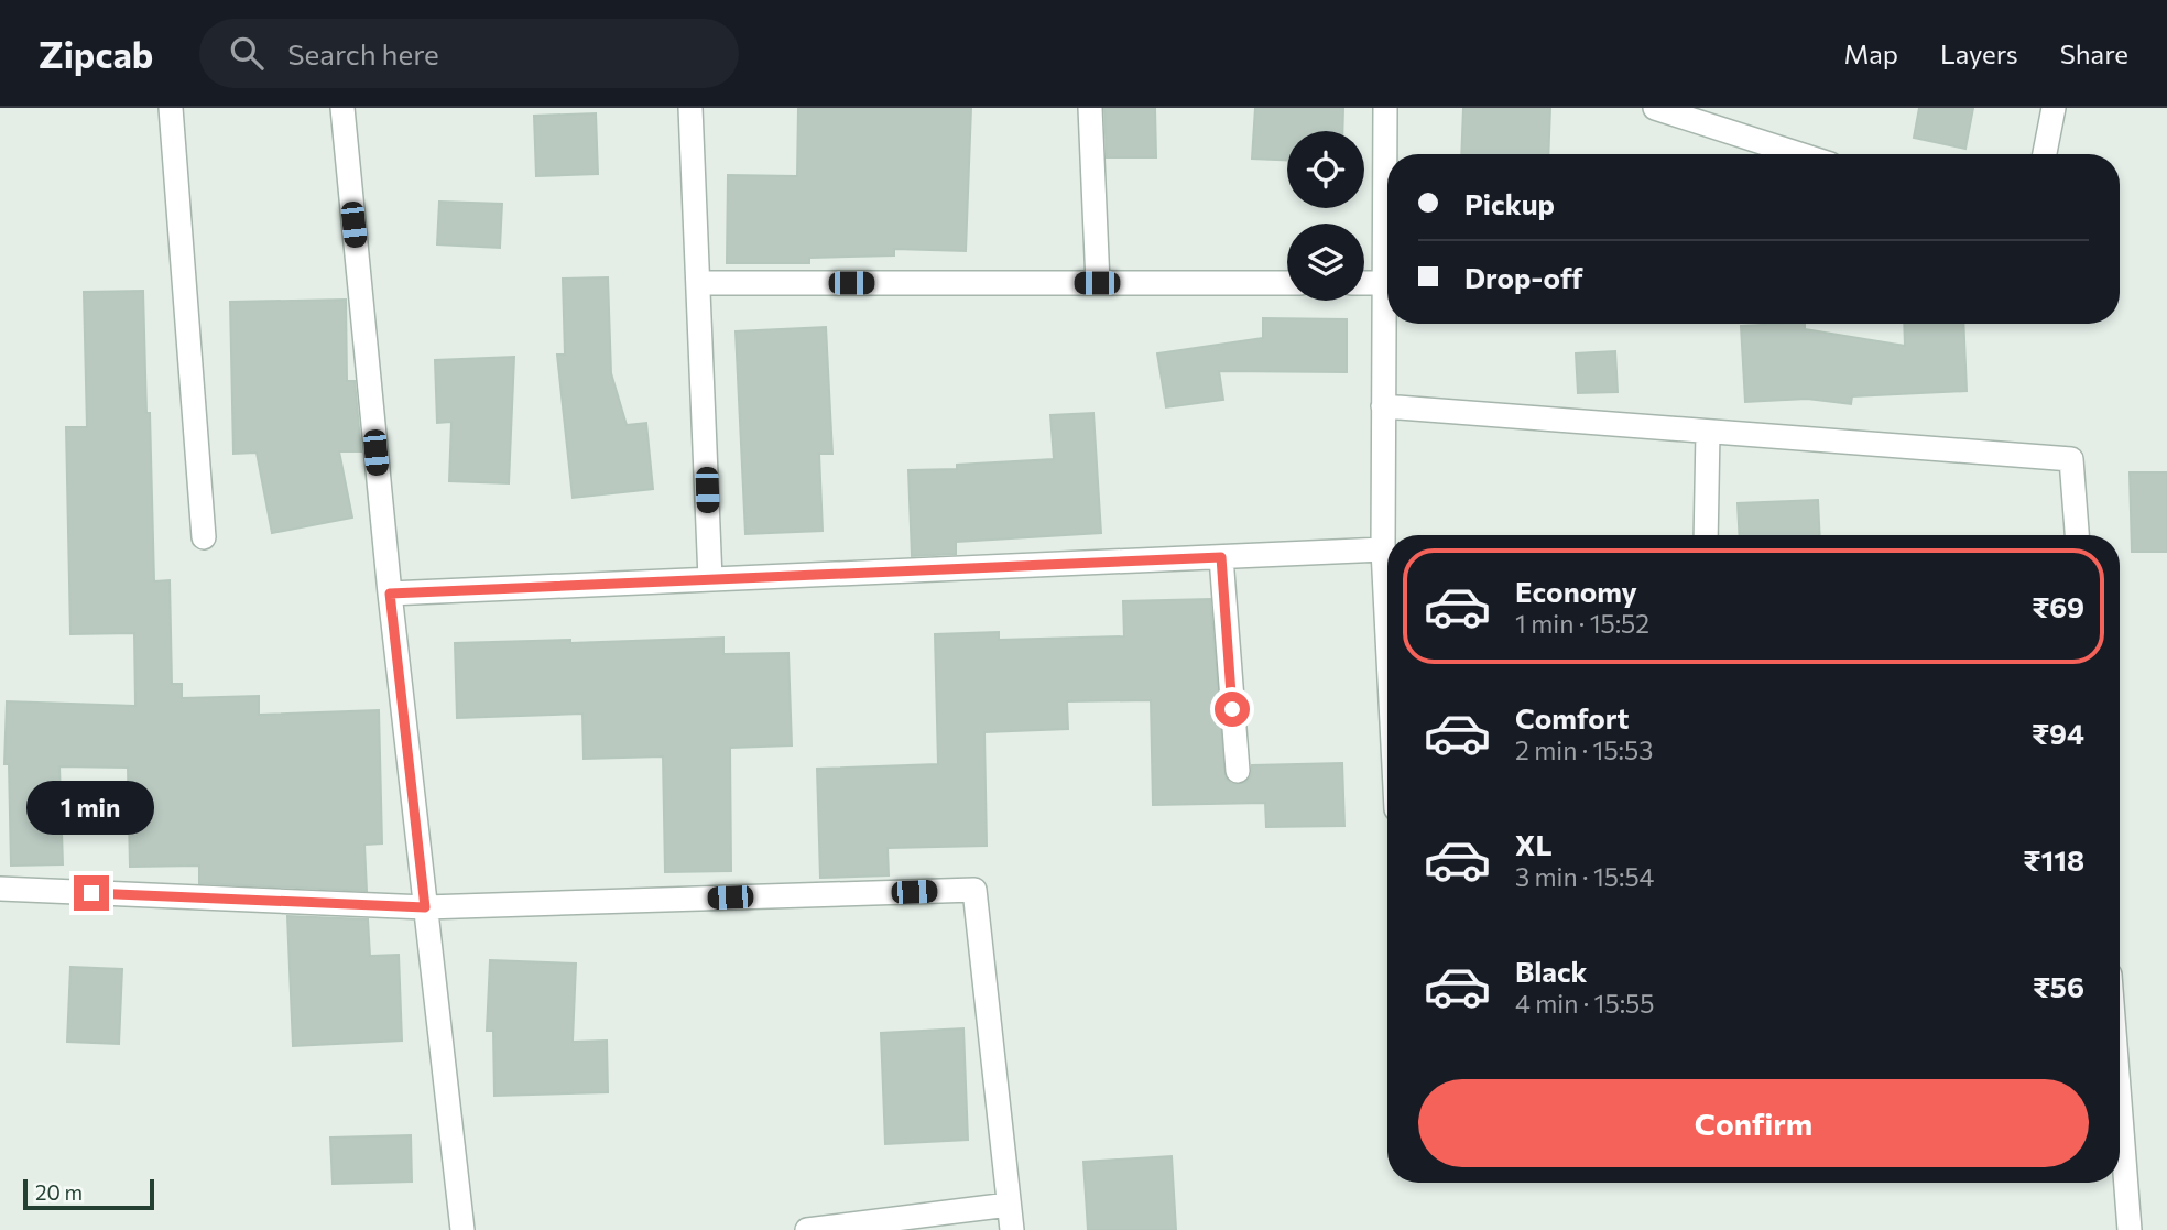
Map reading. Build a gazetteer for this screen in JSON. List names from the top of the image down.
{
  "scale_bar": "20 m",
  "page": {
    "header": "Zipcab",
    "search": "Search here",
    "nav": ["Map", "Layers", "Share"],
    "banner": ["Pickup", "Drop-off"],
    "list": [
      {
        "name": "Economy",
        "note": "1 min · 15:52",
        "value": "₹69"
      },
      {
        "name": "Comfort",
        "note": "2 min · 15:53",
        "value": "₹94"
      },
      {
        "name": "XL",
        "note": "3 min · 15:54",
        "value": "₹118"
      },
      {
        "name": "Black",
        "note": "4 min · 15:55",
        "value": "₹56"
      }
    ],
    "bubble": "1 min",
    "buttons": "Confirm",
    "scale": "20 m"
  }
}
